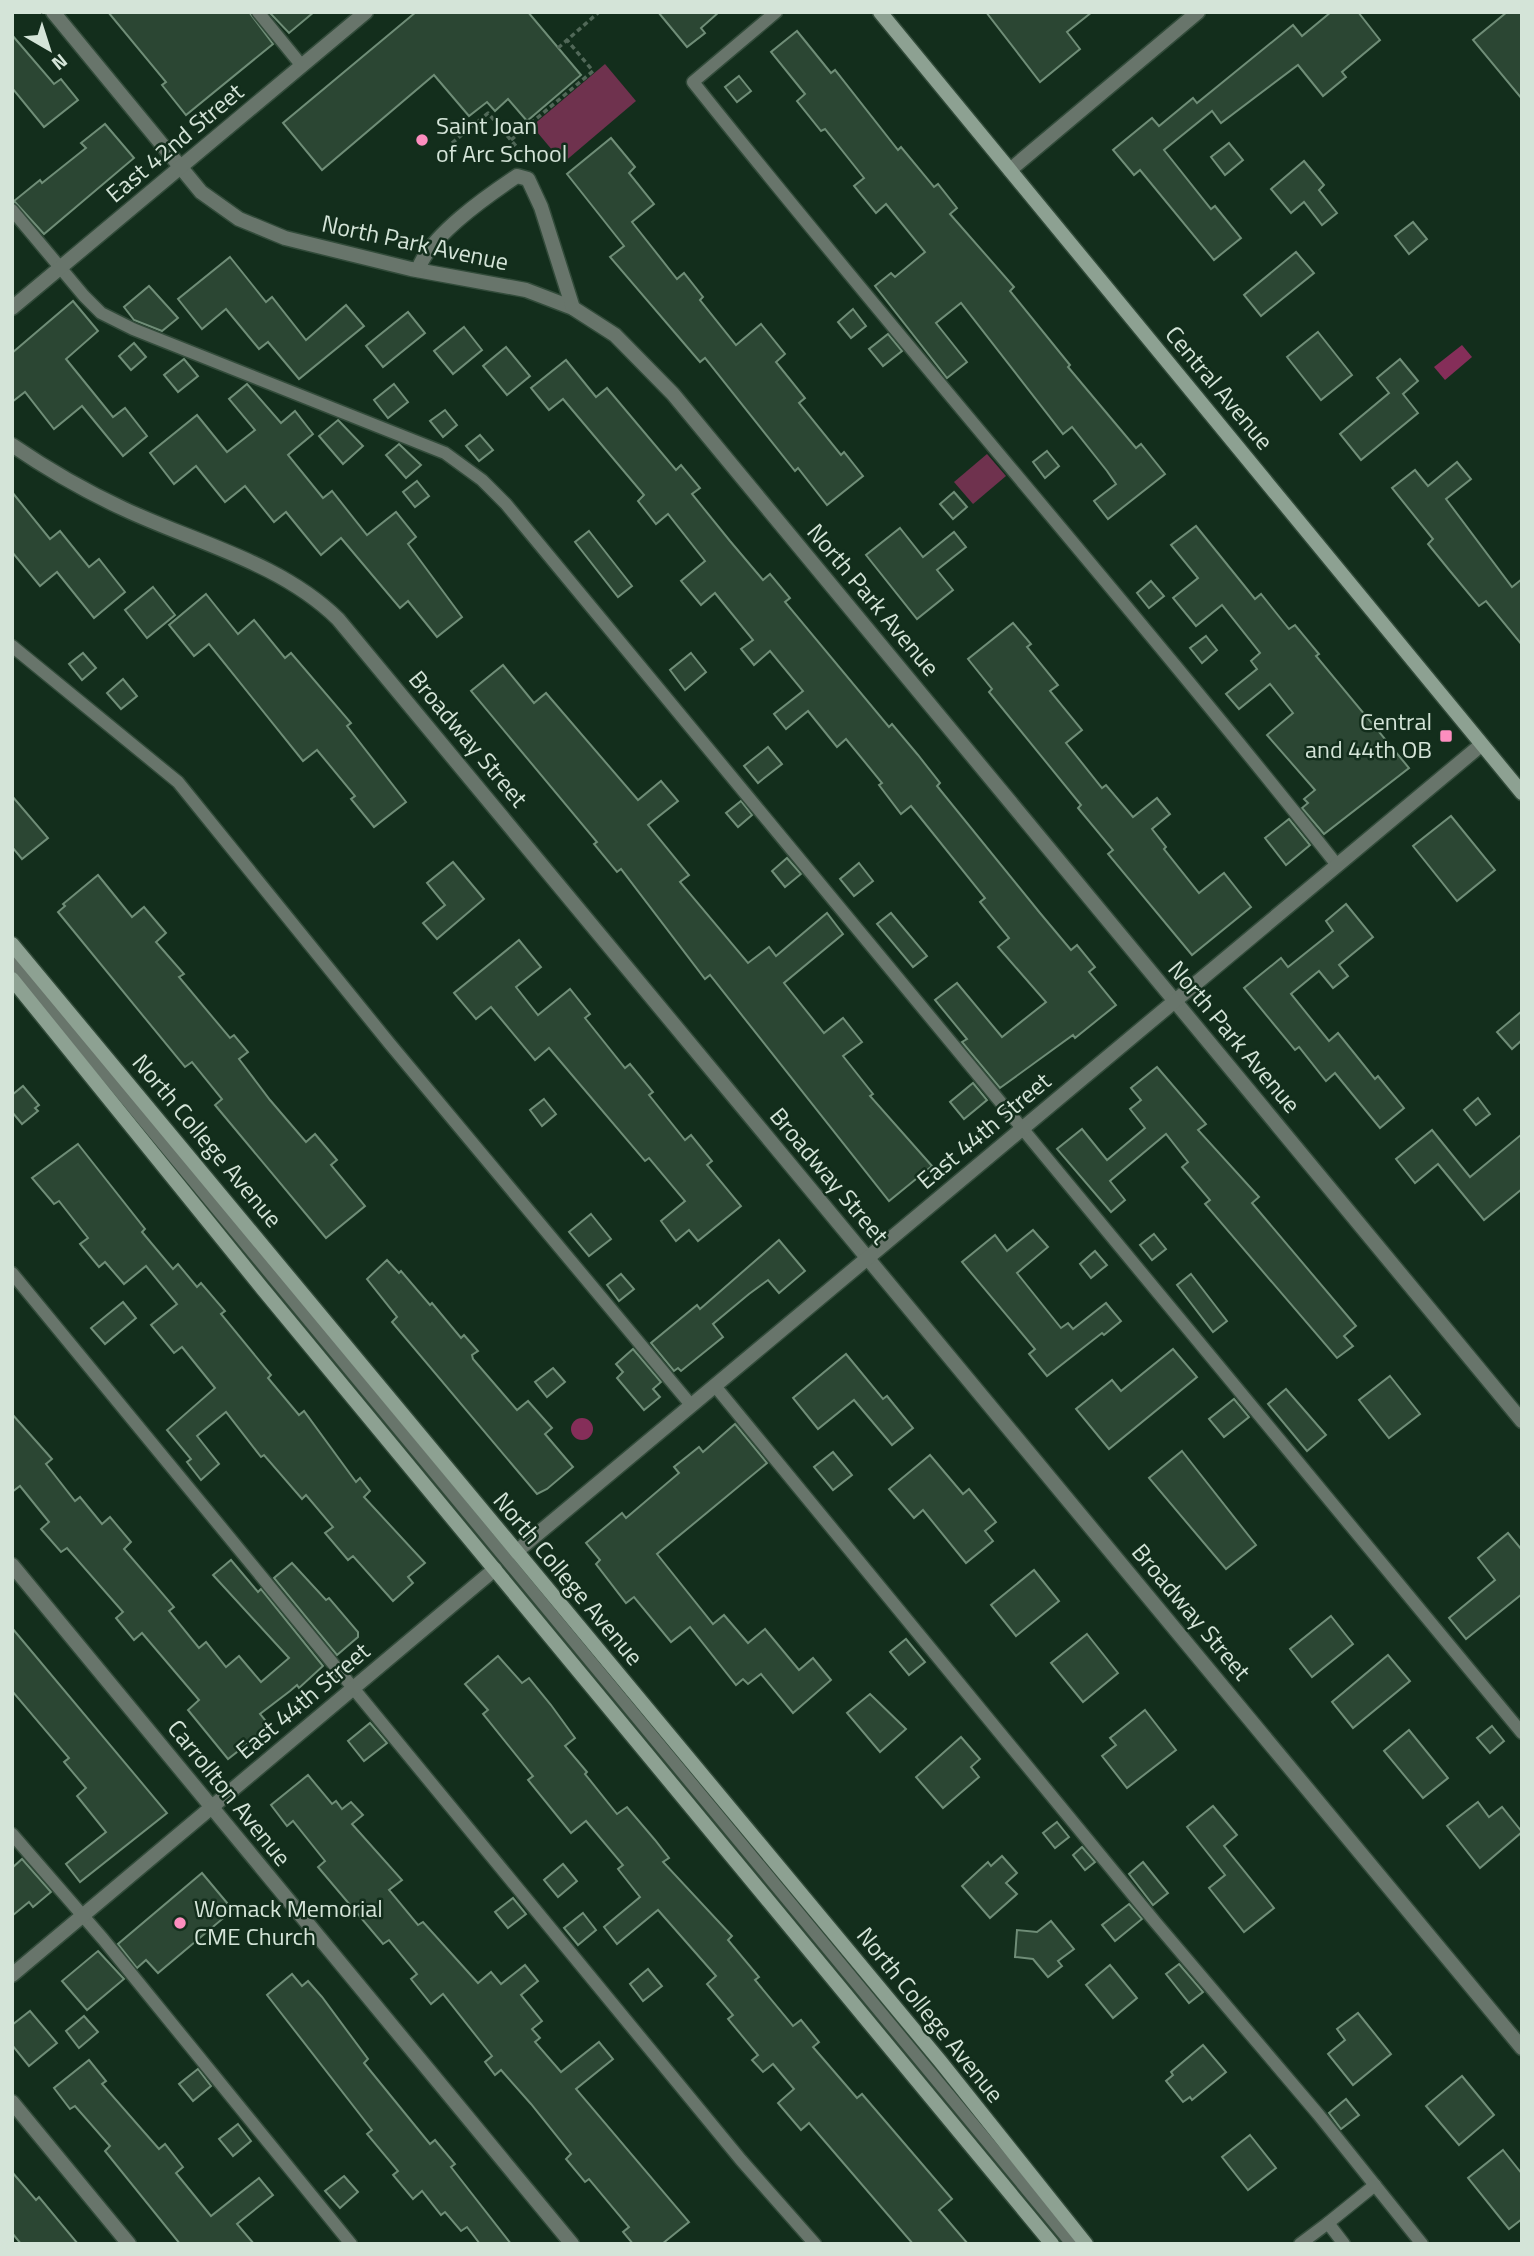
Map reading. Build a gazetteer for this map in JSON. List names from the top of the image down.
{
  "streets": {
    "main road": ["Central Avenue", "North College Avenue"],
    "street": [
      "East 42nd Street",
      "North Park Avenue",
      "Broadway Street",
      "East 44th Street",
      "Carrollton Avenue"
    ]
  },
  "crossings": [
    ["East 42nd Street", "North Park Avenue"],
    ["North Park Avenue", "East 44th Street"],
    ["Central Avenue", "East 44th Street"],
    ["Broadway Street", "East 44th Street"],
    ["East 44th Street", "North College Avenue"],
    ["East 44th Street", "Carrollton Avenue"]
  ],
  "places": {
    "other": ["Saint Joan of Arc School", "Womack Memorial CME Church"],
    "transit": ["Central and 44th OB"]
  },
  "north": "bottom right"
}
